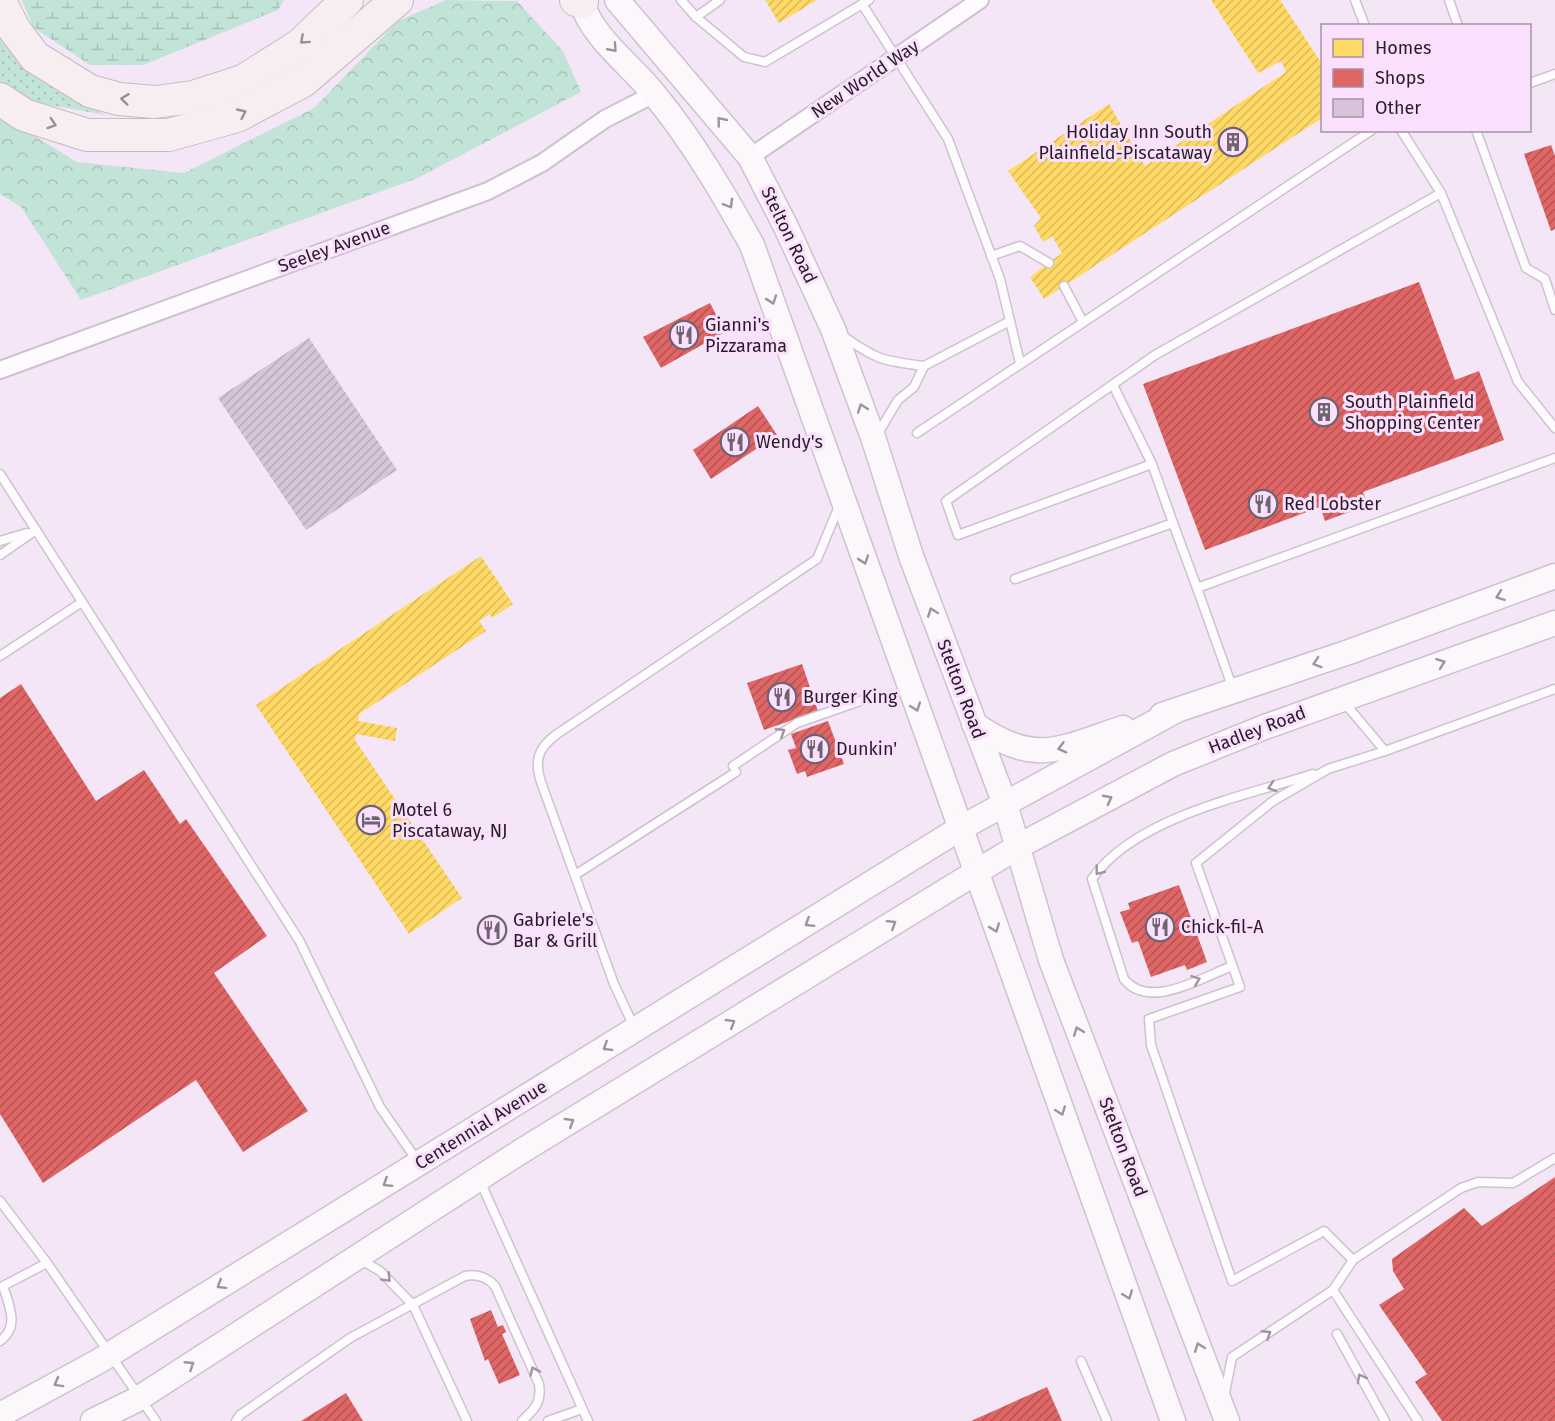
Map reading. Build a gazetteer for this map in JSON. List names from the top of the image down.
{
  "streets": {
    "main road": ["Stelton Road", "Hadley Road", "Centennial Avenue"],
    "street": ["New World Way", "Seeley Avenue"]
  },
  "crossings": [
    ["New World Way", "Stelton Road"],
    ["Stelton Road", "Seeley Avenue"],
    ["Stelton Road", "Hadley Road"],
    ["Stelton Road", "Centennial Avenue"]
  ],
  "places": {
    "building": ["Holiday Inn South Plainfield-Piscataway", "South Plainfield Shopping Center"],
    "restaurant": [
      "Gianni's Pizzarama",
      "Wendy's",
      "Red Lobster",
      "Burger King",
      "Dunkin'",
      "Chick-fil-A",
      "Gabriele's Bar & Grill"
    ],
    "hotel": ["Motel 6 Piscataway, NJ"]
  },
  "legend": ["Homes", "Shops", "Other"]
}
